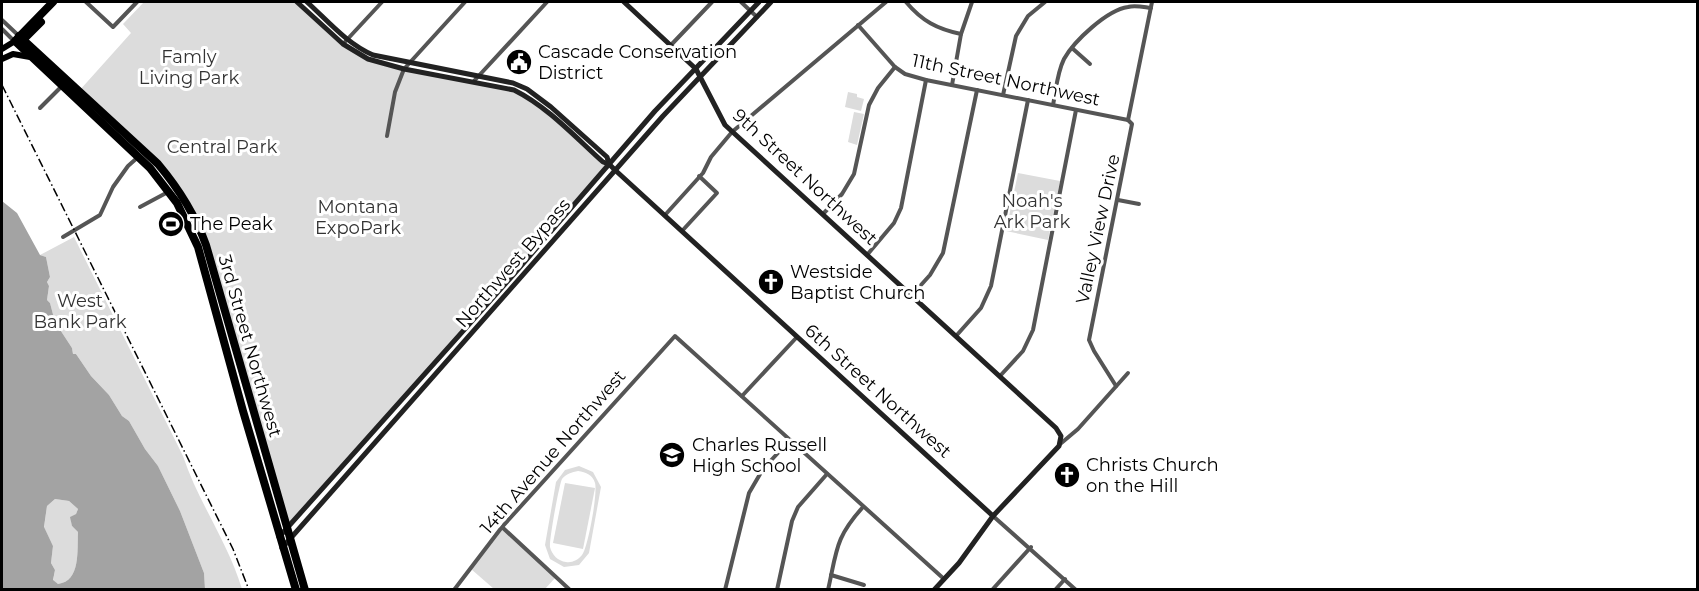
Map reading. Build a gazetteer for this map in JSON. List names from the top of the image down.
{
  "streets": {
    "highway": ["3rd Street Northwest"],
    "main road": ["9th Street Northwest", "Northwest Bypass", "6th Street Northwest"],
    "street": ["11th Street Northwest", "Valley View Drive", "14th Avenue Northwest"]
  },
  "crossings": [
    ["11th Street Northwest", "Valley View Drive"],
    ["9th Street Northwest", "Northwest Bypass"],
    ["Northwest Bypass", "3rd Street Northwest"],
    ["Northwest Bypass", "6th Street Northwest"]
  ],
  "parks": [
    "Famly Living Park",
    "Central Park",
    "Noah's Ark Park",
    "Montana ExpoPark",
    "West Bank Park"
  ],
  "places": {
    "public building": ["Cascade Conservation District"],
    "sports": ["The Peak"],
    "church": ["Westside Baptist Church", "Christs Church on the Hill"],
    "school or university": ["Charles Russell High School"]
  }
}
